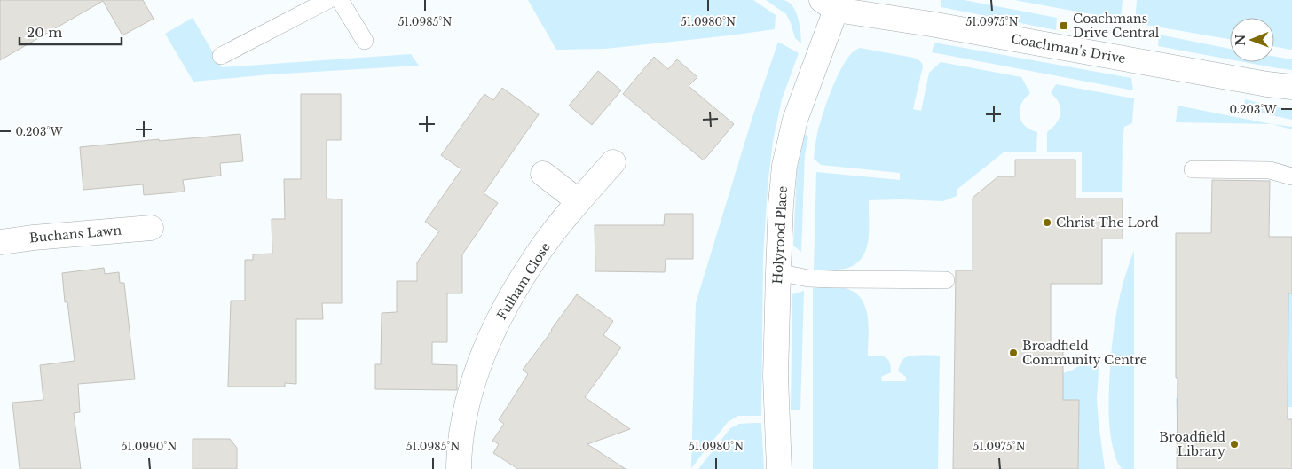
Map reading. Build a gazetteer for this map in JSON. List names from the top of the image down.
{
  "streets": {
    "street": [
      "Coachman's Drive",
      "Buchans Lawn",
      "Holyrood Place",
      "Fulham Close"
    ]
  },
  "crossings": [
    ["Coachman's Drive", "Holyrood Place"]
  ],
  "places": {
    "transit": ["Coachmans Drive Central"],
    "other": ["Christ The Lord", "Broadfield Community Centre", "Broadfield Library"]
  },
  "scale_bar": "20 m",
  "north": "left",
  "coordinates": [
    "51.0985°N",
    "51.0980°N",
    "51.0975°N",
    "0.203°W",
    "51.0990°N"
  ]
}
